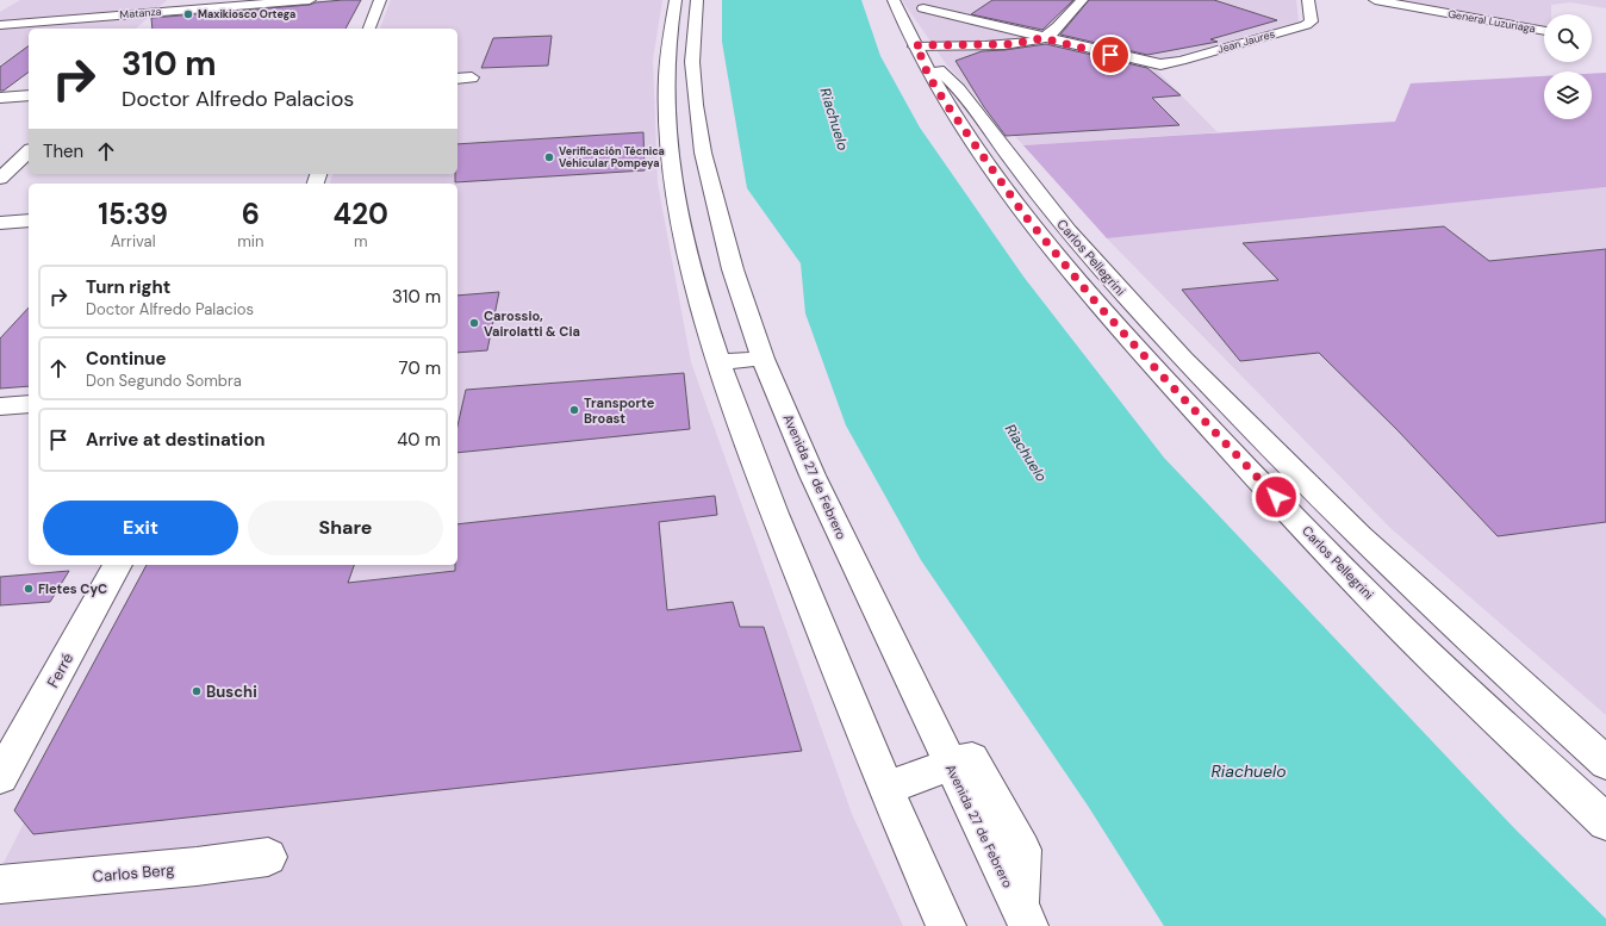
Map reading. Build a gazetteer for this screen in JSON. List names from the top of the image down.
{
  "streets": {
    "main road": [
      "Matanza",
      "General Luzuriaga",
      "Jean Jaures",
      "Carlos Pellegrini",
      "Avenida 27 de Febrero",
      "Ferré",
      "Carlos Berg"
    ]
  },
  "water": ["Riachuelo"],
  "places": [
    "Maxikiosco Ortega",
    "Verificación Técnica Vehicular Pompeya",
    "Carossio, Vairolatti & Cia",
    "Transporte Broast",
    "Fletes CyC",
    "Buschi"
  ],
  "page": {
    "turn": ["310 m", "Doctor Alfredo Palacios"],
    "then": "Then",
    "eta": [
      "15:39",
      "Arrival",
      "6",
      "min",
      "420",
      "m"
    ],
    "list": [
      {
        "name": "Turn right",
        "note": "Doctor Alfredo Palacios",
        "value": "310 m"
      },
      {
        "name": "Continue",
        "note": "Don Segundo Sombra",
        "value": "70 m"
      },
      {
        "name": "Arrive at destination",
        "value": "40 m"
      }
    ],
    "buttons": ["Exit", "Share"]
  }
}
